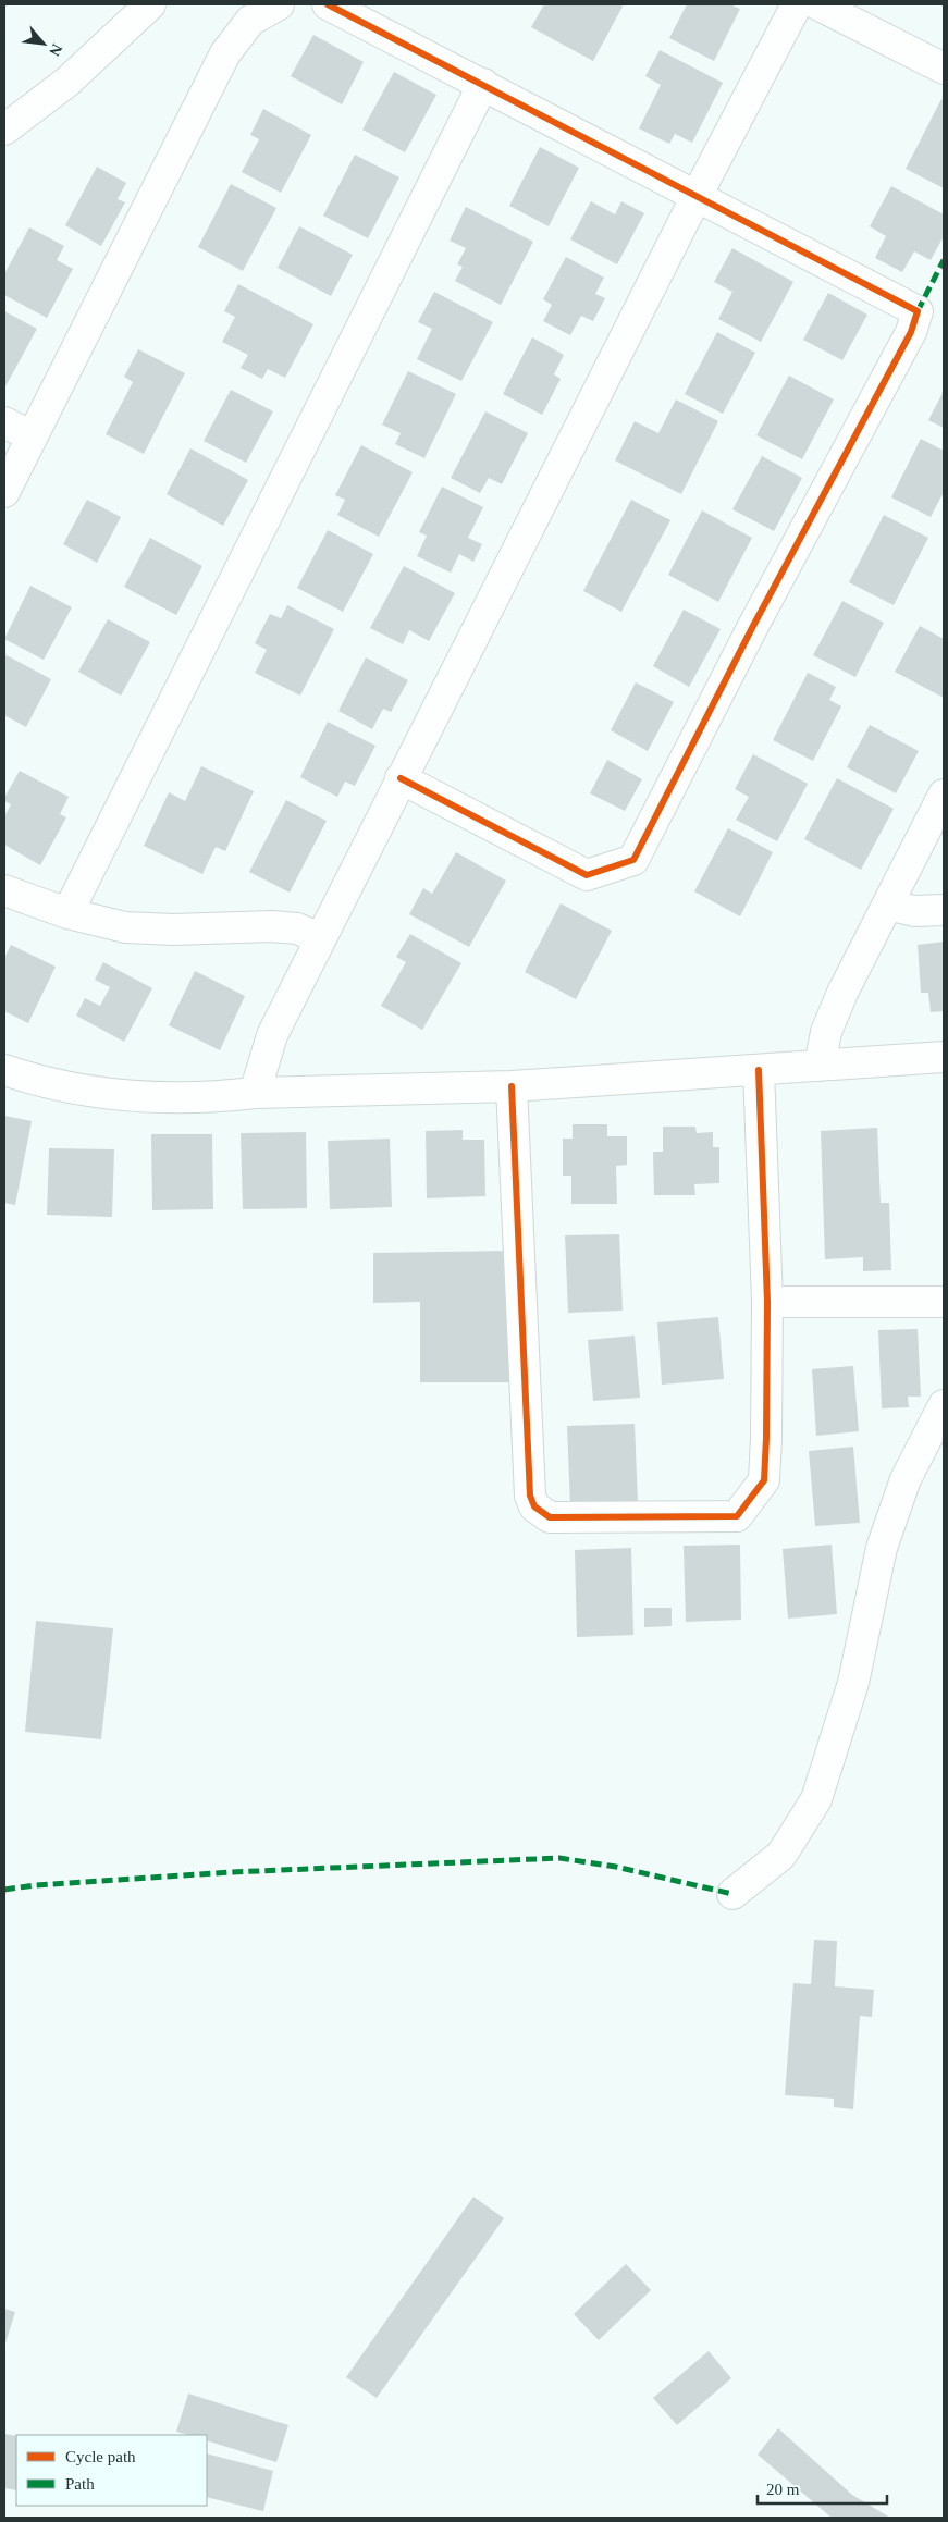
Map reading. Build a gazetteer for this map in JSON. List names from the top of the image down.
{
  "legend": ["Cycle path", "Path"],
  "scale_bar": "20 m",
  "north": "bottom right"
}
